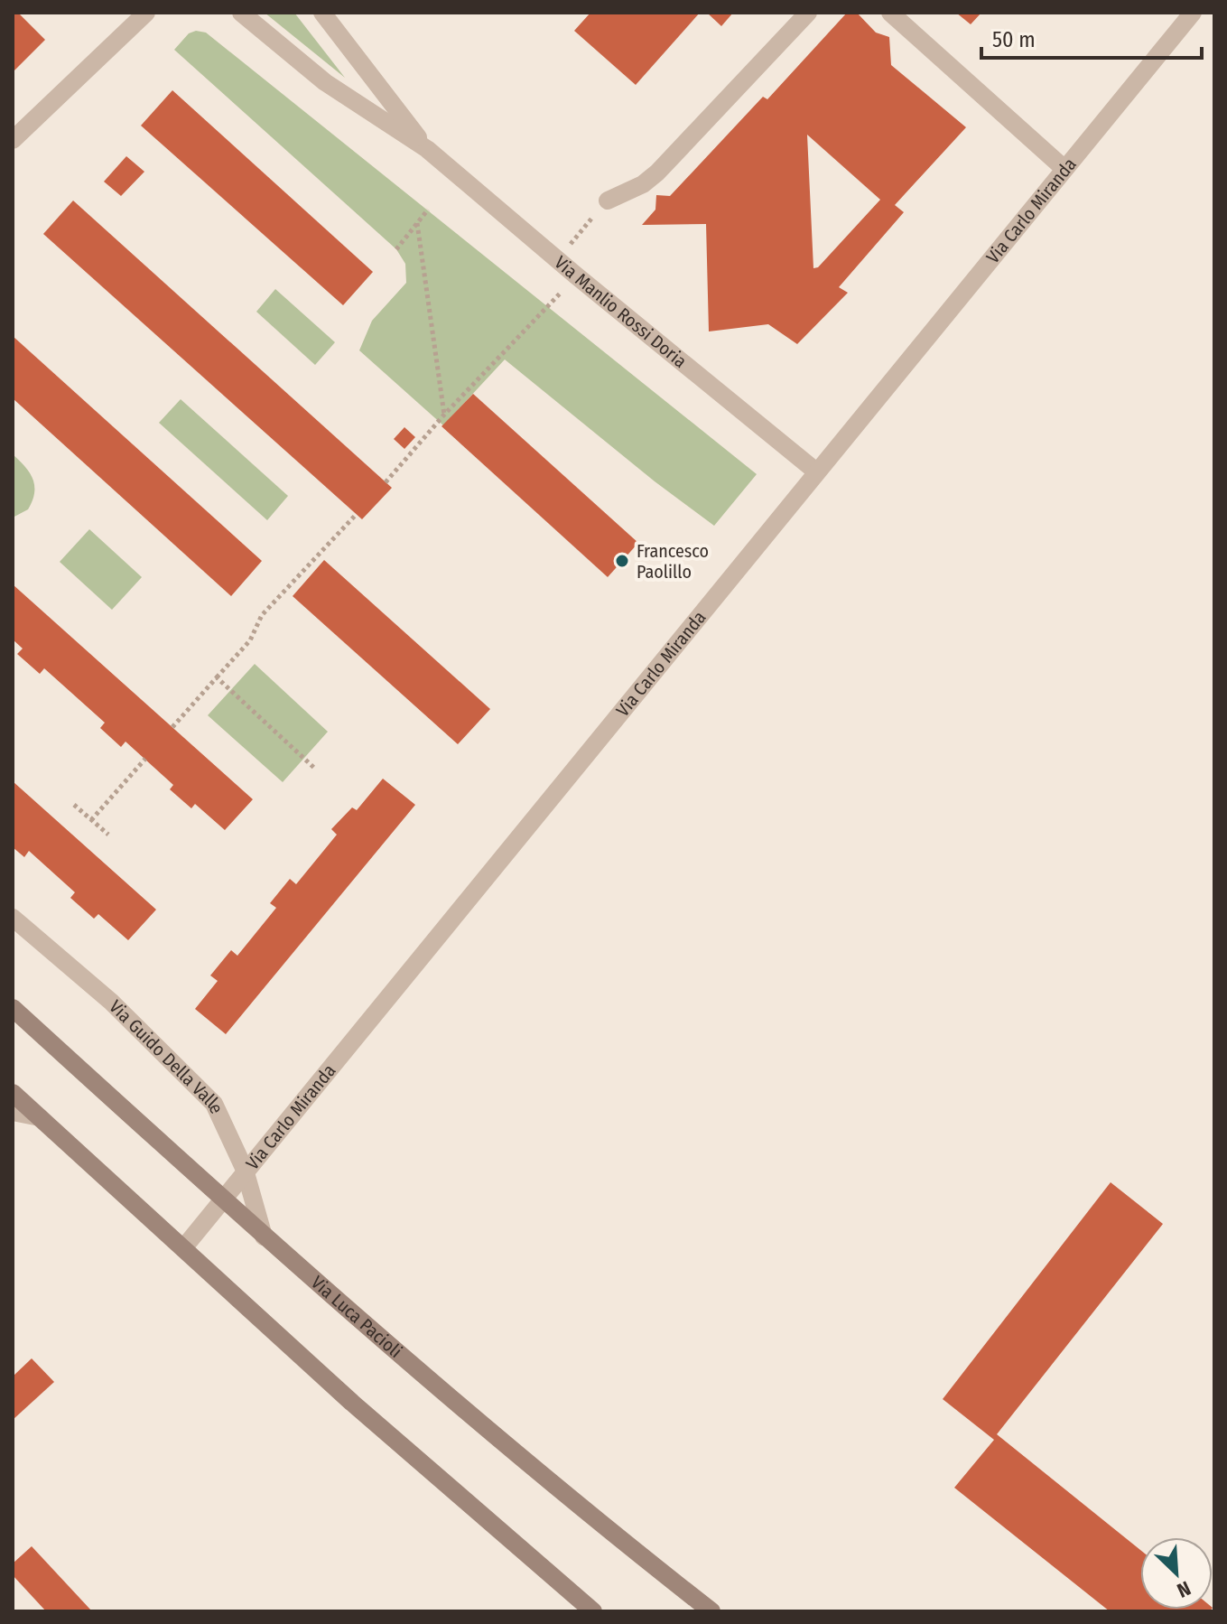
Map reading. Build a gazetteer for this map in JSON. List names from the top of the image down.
{
  "streets": {
    "main road": ["Via Luca Pacioli"],
    "street": ["Via Carlo Miranda", "Via Manlio Rossi Doria", "Via Guido Della Valle"]
  },
  "crossings": [
    ["Via Carlo Miranda", "Via Manlio Rossi Doria"],
    ["Via Carlo Miranda", "Via Guido Della Valle"],
    ["Via Carlo Miranda", "Via Luca Pacioli"],
    ["Via Guido Della Valle", "Via Luca Pacioli"]
  ],
  "places": ["Francesco Paolillo"],
  "scale_bar": "50 m",
  "north": "bottom right"
}
